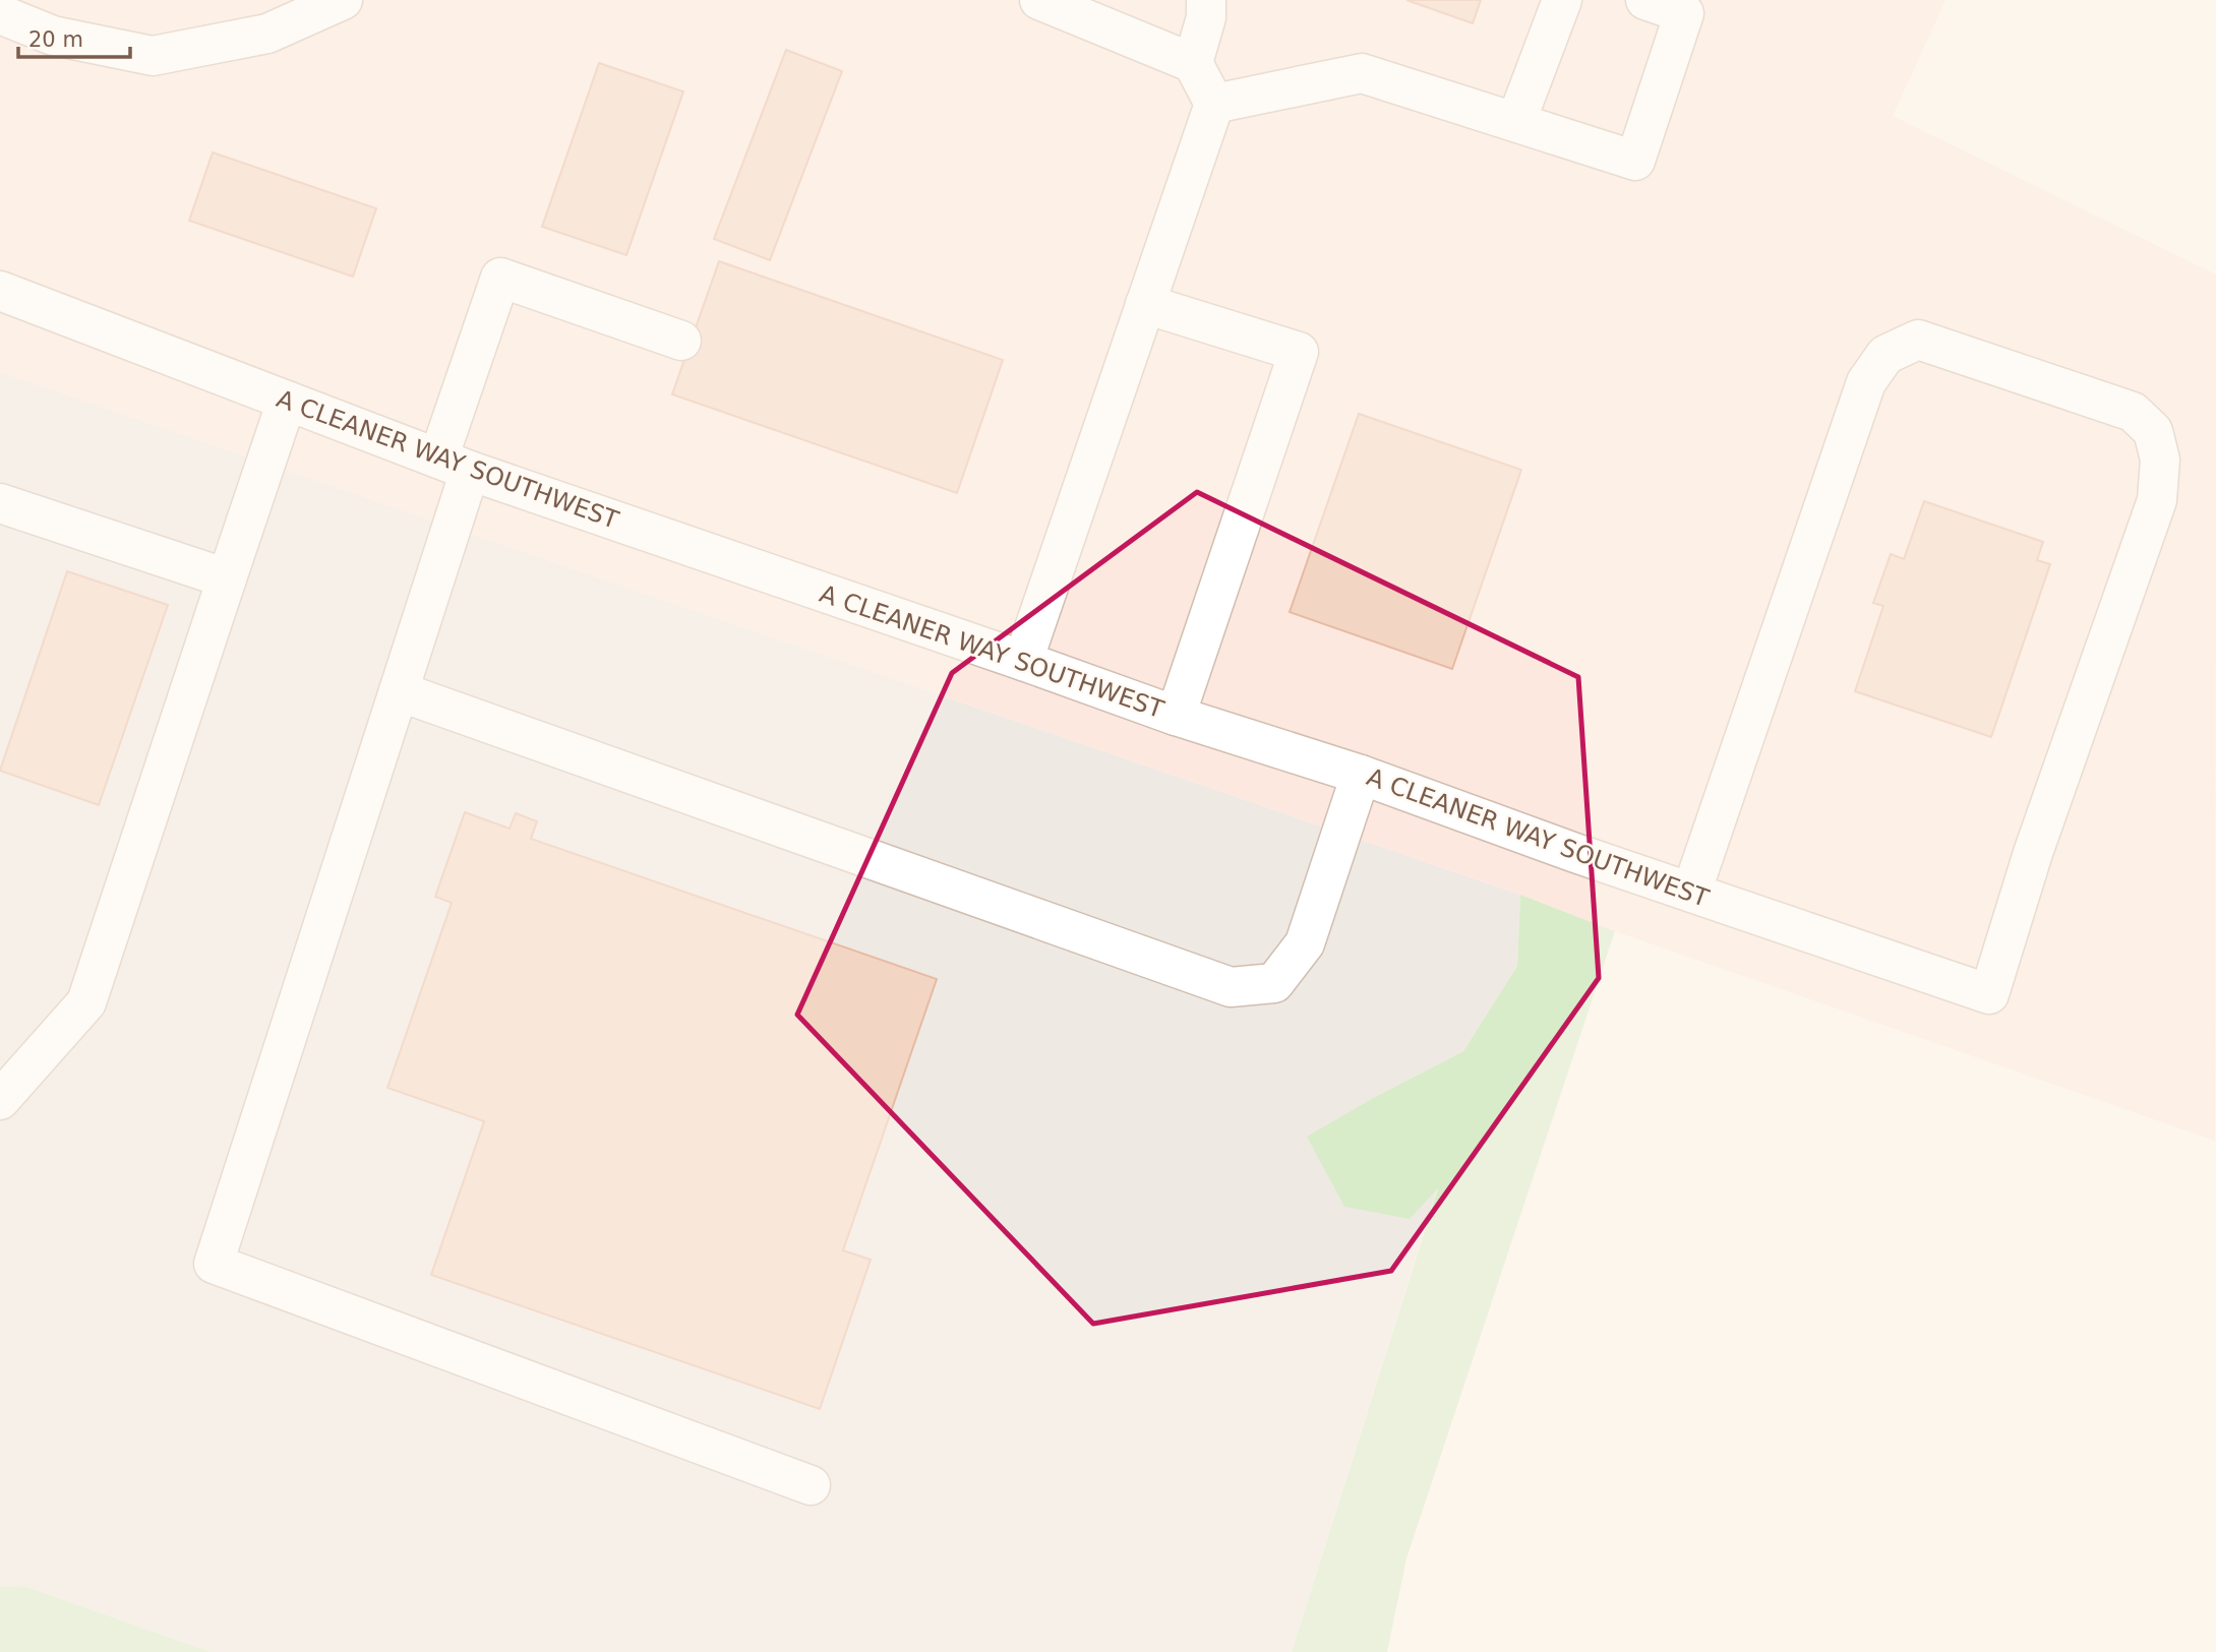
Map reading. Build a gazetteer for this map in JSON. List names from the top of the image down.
{
  "streets": {
    "street": ["A CLEANER WAY SOUTHWEST"]
  },
  "scale_bar": "20 m"
}
